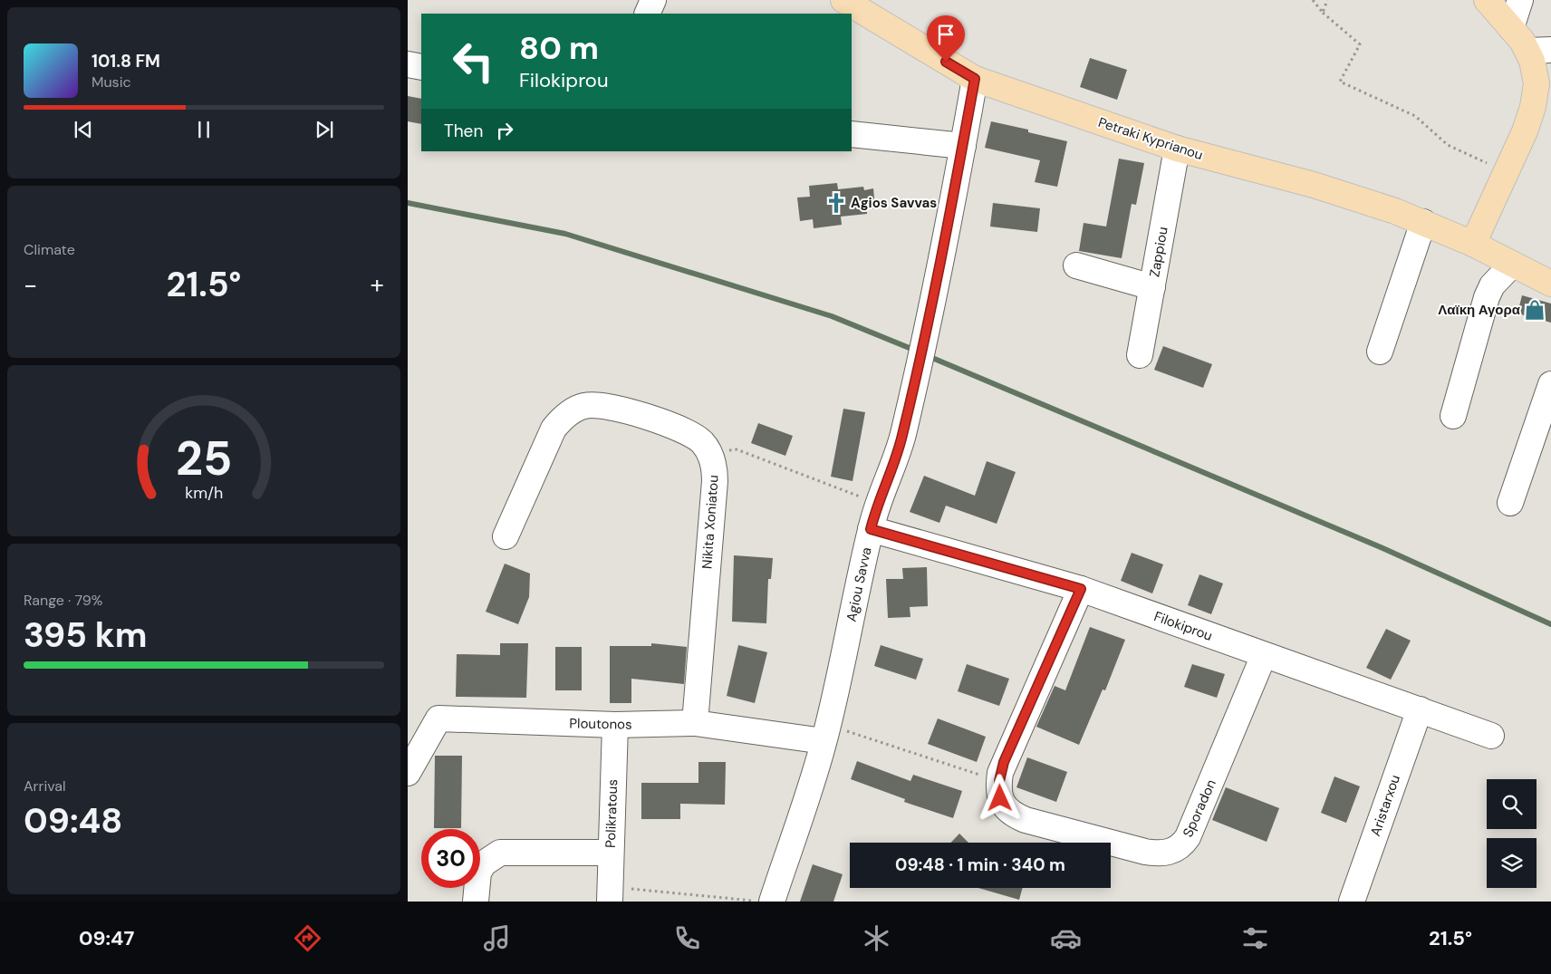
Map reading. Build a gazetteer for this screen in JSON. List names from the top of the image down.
{
  "streets": {
    "main road": ["Petraki Kyprianou"],
    "street": [
      "Zappiou",
      "Nikita Xoniatou",
      "Agiou Savva",
      "Filokiprou",
      "Ploutonos",
      "Aristarxou",
      "Sporadon",
      "Polikratous"
    ]
  },
  "crossings": [
    ["Petraki Kyprianou", "Zappiou"],
    ["Petraki Kyprianou", "Agiou Savva"],
    ["Nikita Xoniatou", "Ploutonos"],
    ["Agiou Savva", "Filokiprou"],
    ["Agiou Savva", "Ploutonos"],
    ["Filokiprou", "Aristarxou"],
    ["Filokiprou", "Sporadon"],
    ["Ploutonos", "Polikratous"]
  ],
  "places": {
    "church": ["Agios Savvas"],
    "shop": ["Λαϊκη Αγορα"]
  },
  "page": {
    "turn": ["80 m", "Filokiprou"],
    "song": ["101.8 FM", "Music"],
    "then": "Then",
    "tile": [
      "Climate",
      ["Range · 79%", "395 km"],
      ["Arrival", "09:48"]
    ],
    "heat": ["−", "21.5°", "+"],
    "limit": "30",
    "trip": "09:48 · 1 min · 340 m",
    "tabs": ["09:47", "21.5°"],
    "gauge": ["25", "km/h"]
  }
}
